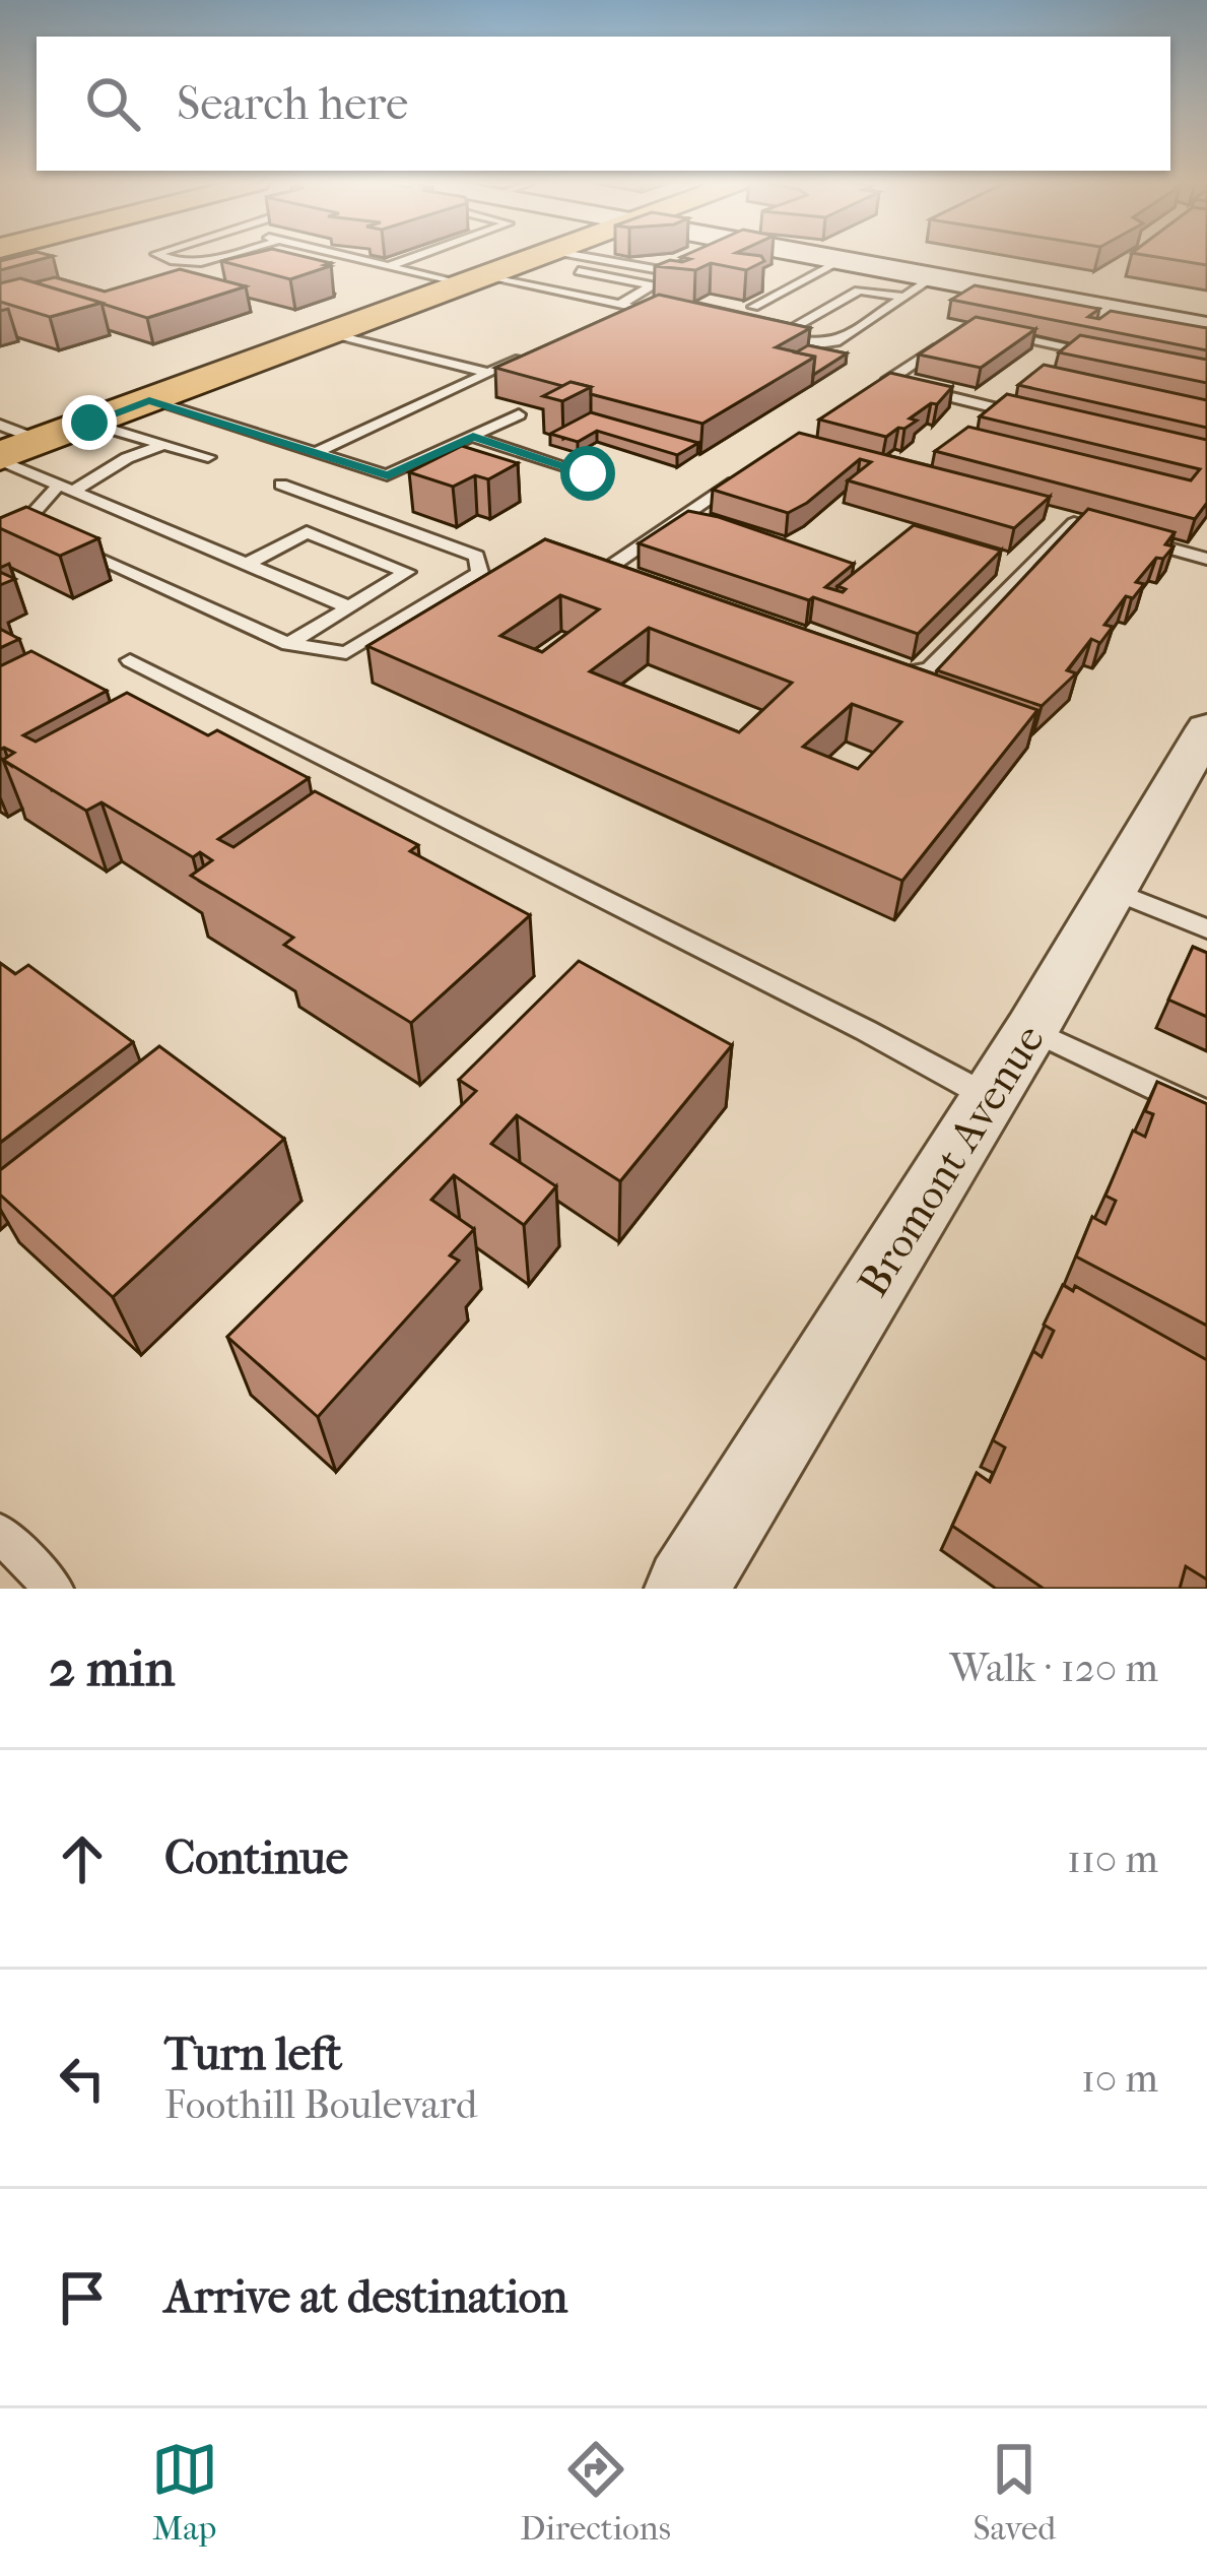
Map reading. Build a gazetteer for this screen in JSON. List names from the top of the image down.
{
  "streets": {
    "street": ["Bromont Avenue"]
  },
  "page": {
    "search": "Search here",
    "heading": ["2 min", "Walk · 120 m"],
    "list": [
      ["Continue", "110 m"],
      ["Turn left", "Foothill Boulevard", "10 m"],
      "Arrive at destination"
    ],
    "nav": ["Map", "Directions", "Saved"]
  }
}
